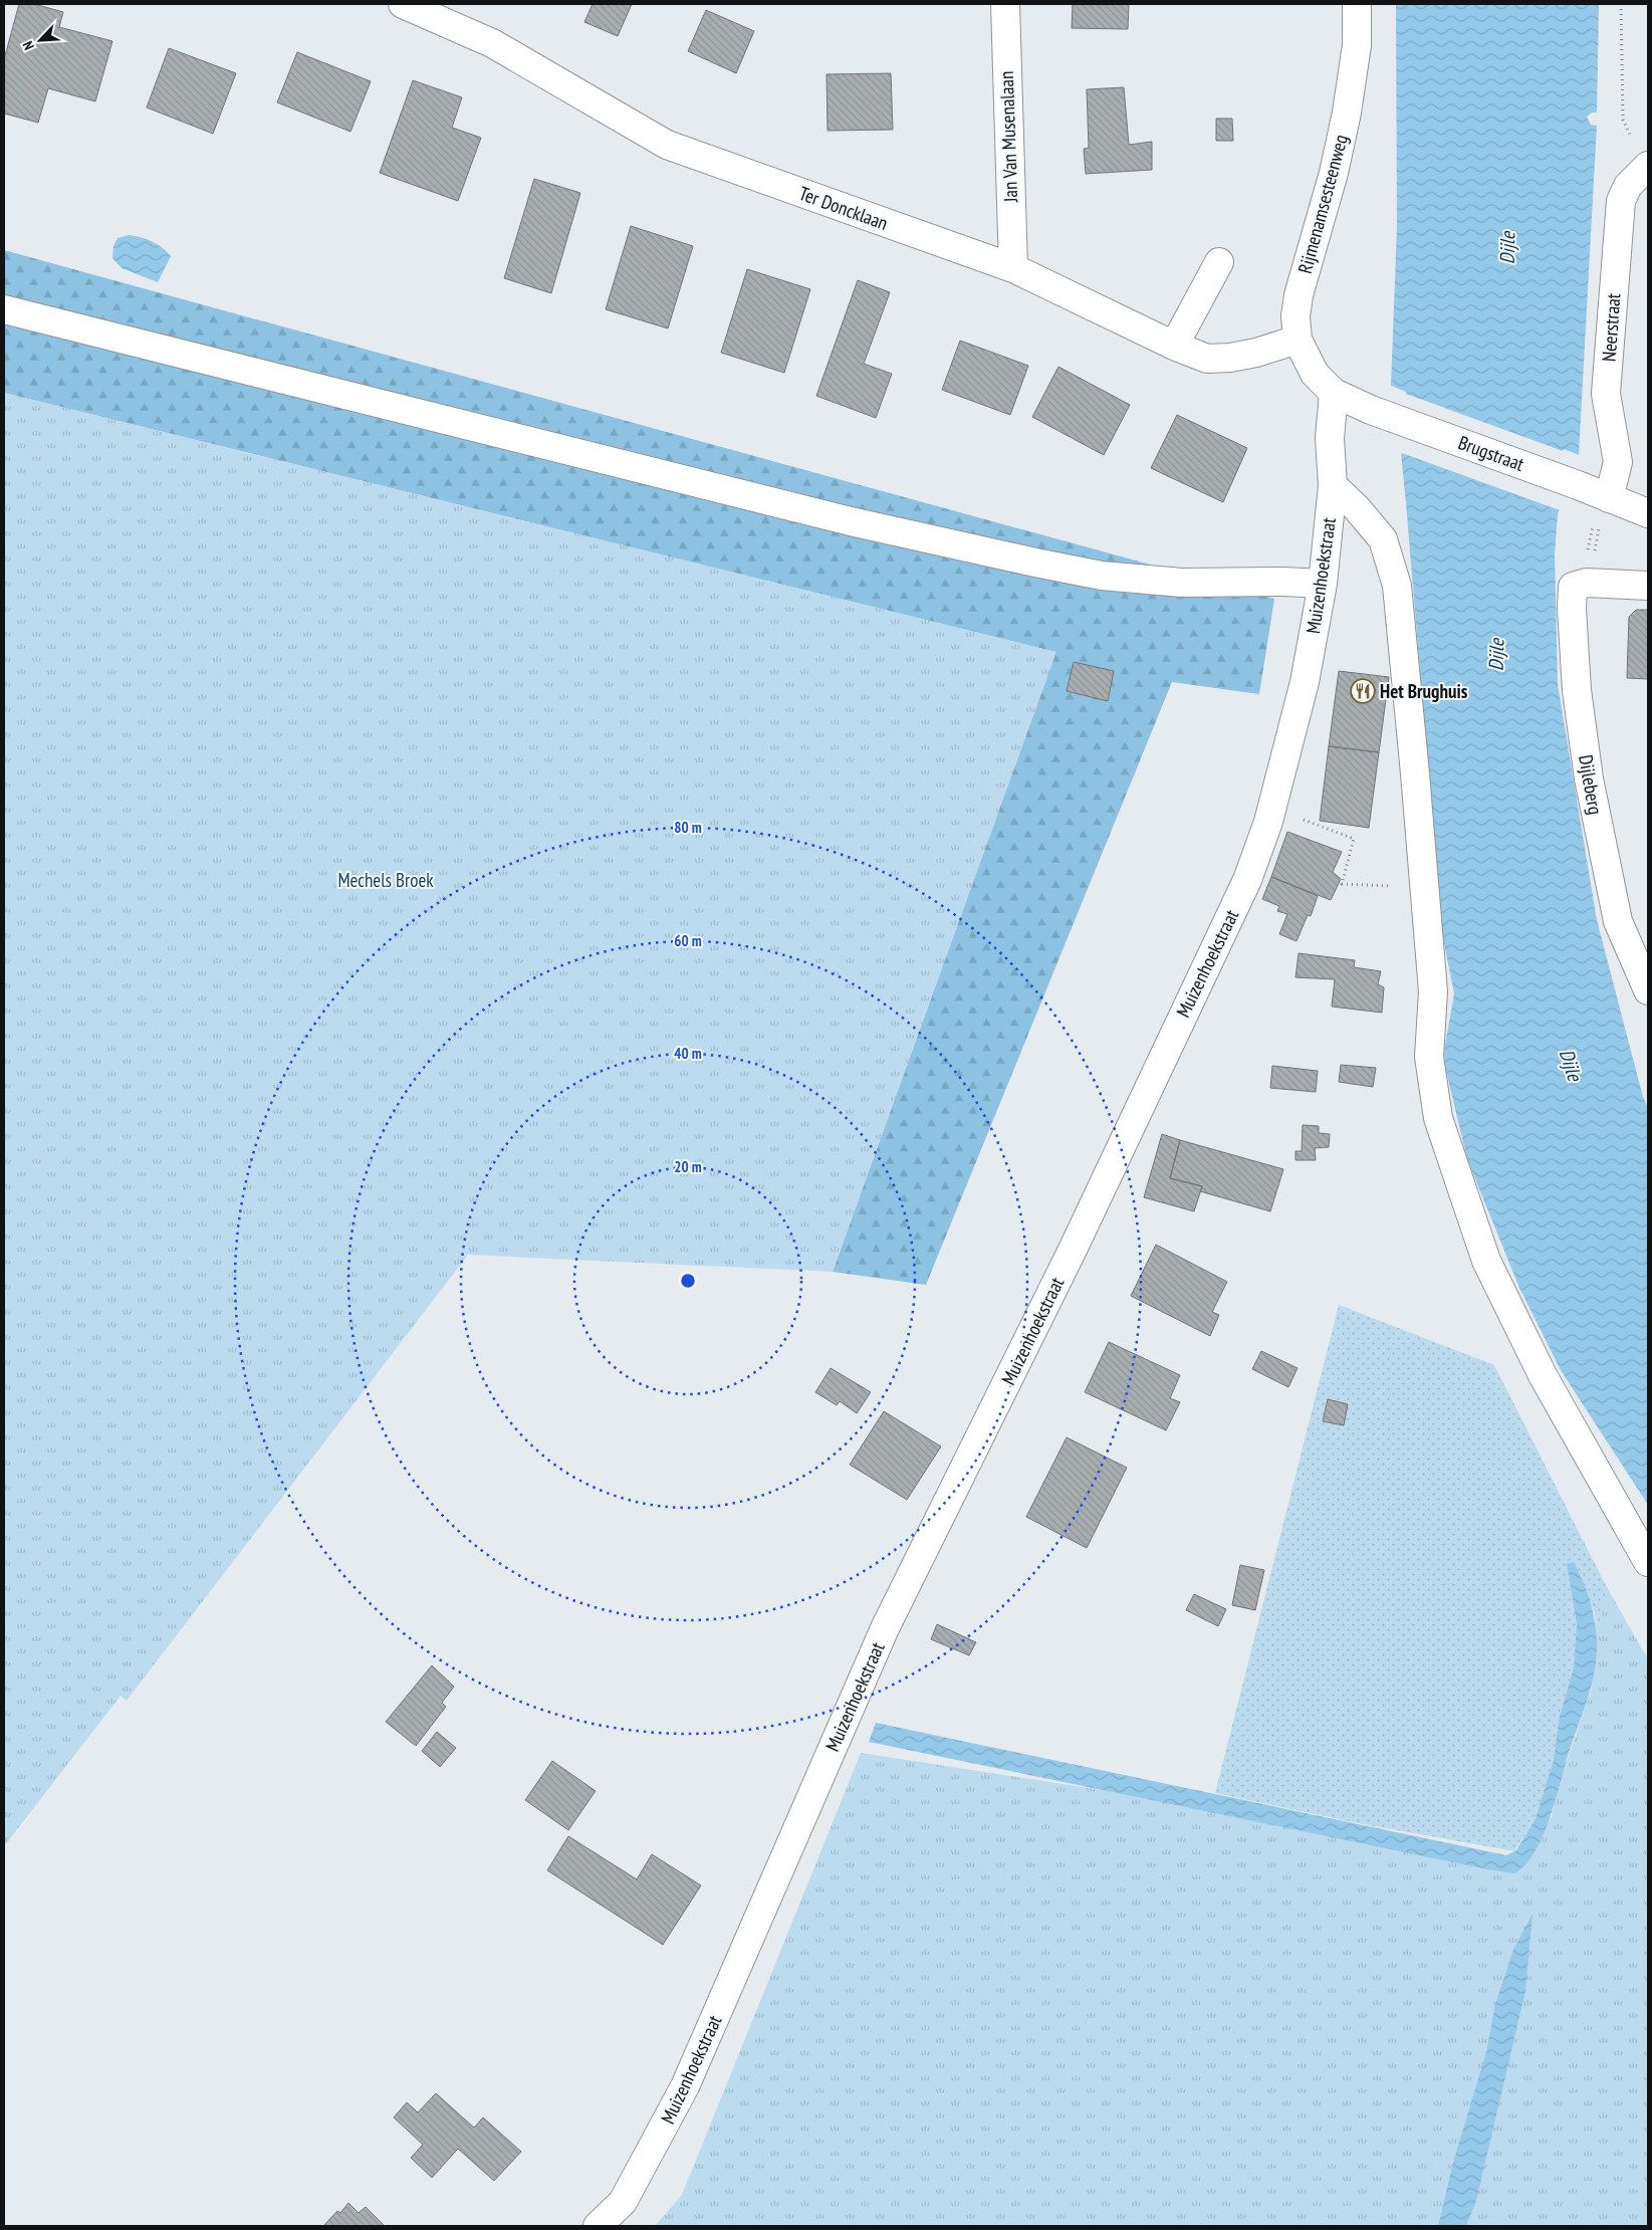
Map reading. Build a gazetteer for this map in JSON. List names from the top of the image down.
{
  "streets": {
    "street": [
      "Jan Van Musenalaan",
      "Rijmenamsesteenweg",
      "Ter Doncklaan",
      "Neerstraat",
      "Brugstraat",
      "Muizenhoekstraat",
      "Dijleberg"
    ]
  },
  "crossings": [
    ["Jan Van Musenalaan", "Ter Doncklaan"],
    ["Rijmenamsesteenweg", "Ter Doncklaan"],
    ["Rijmenamsesteenweg", "Brugstraat"],
    ["Rijmenamsesteenweg", "Muizenhoekstraat"],
    ["Neerstraat", "Brugstraat"],
    ["Brugstraat", "Muizenhoekstraat"]
  ],
  "water": ["Dijle"],
  "parks": ["Mechels Broek"],
  "places": {
    "restaurant": ["Het Brughuis"]
  },
  "north": "bottom left",
  "rings": [
    "80 m",
    "60 m",
    "40 m",
    "20 m"
  ]
}
